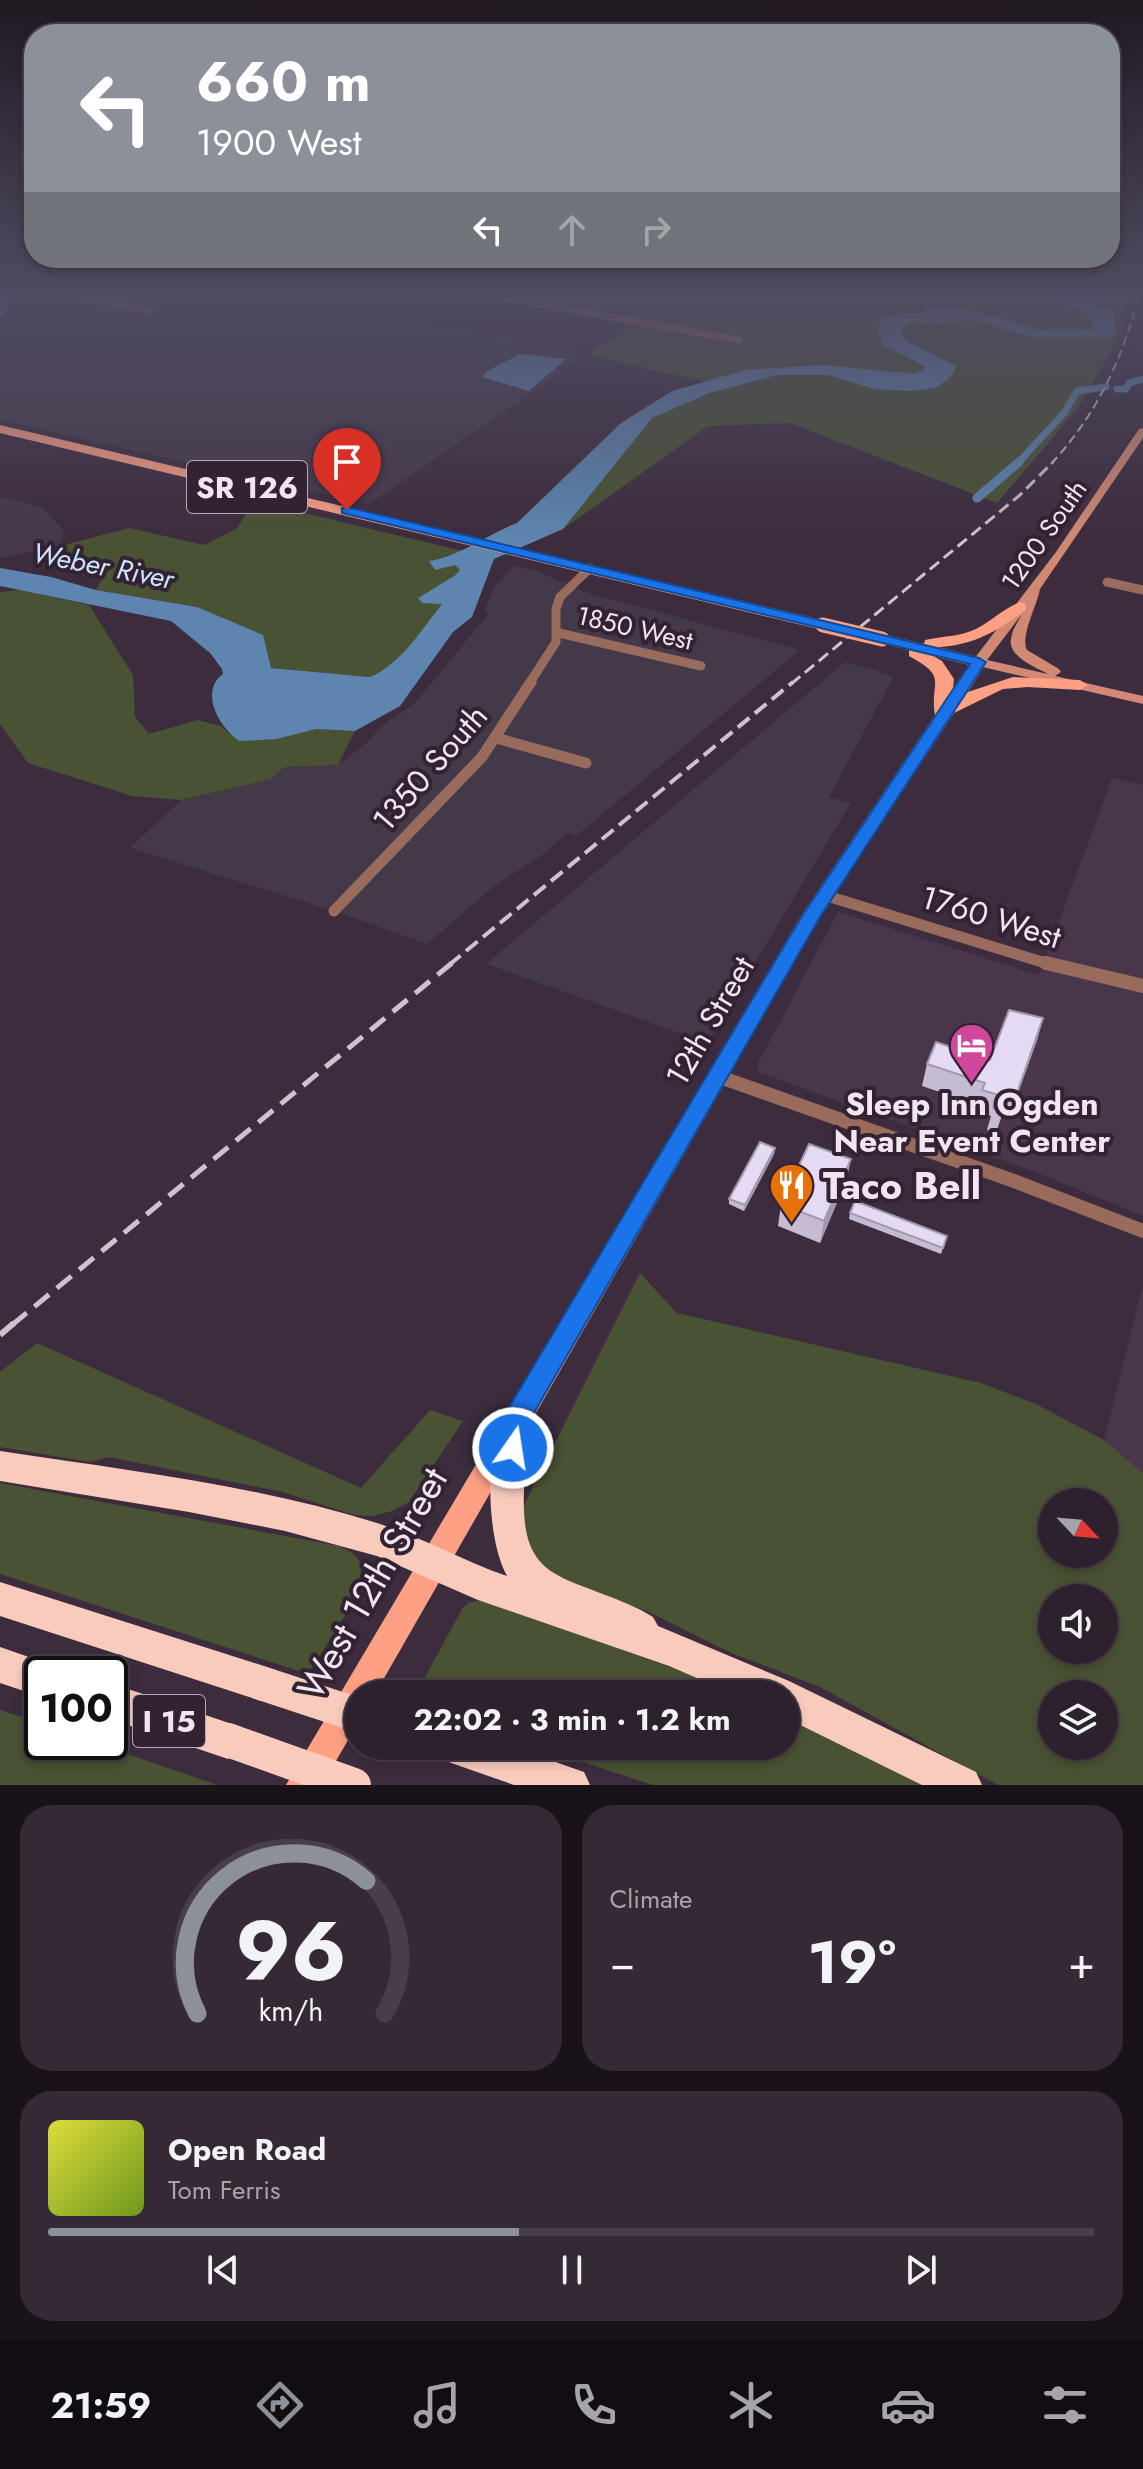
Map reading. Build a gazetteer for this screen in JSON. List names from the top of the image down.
{
  "streets": {
    "highway": ["I 15"],
    "main road": [
      "SR 126",
      "1200 South",
      "12th Street",
      "West 12th Street"
    ],
    "street": ["1850 West", "1350 South", "1760 West"]
  },
  "crossings": [
    ["SR 126", "1200 South"],
    ["SR 126", "1350 South"],
    ["SR 126", "12th Street"],
    ["1200 South", "12th Street"],
    ["1850 West", "1350 South"],
    ["1760 West", "12th Street"],
    ["12th Street", "West 12th Street"]
  ],
  "water": ["Weber River"],
  "places": {
    "hotel": ["Sleep Inn Ogden Near Event Center"],
    "restaurant": ["Taco Bell"]
  },
  "north": "bottom right",
  "page": {
    "turn": ["660 m", "1900 West"],
    "limit": "100",
    "trip": "22:02 · 3 min · 1.2 km",
    "tile": "Climate",
    "heat": ["−", "19°", "+"],
    "song": ["Open Road", "Tom Ferris"],
    "tabs": "21:59",
    "gauge": ["96", "km/h"]
  }
}
